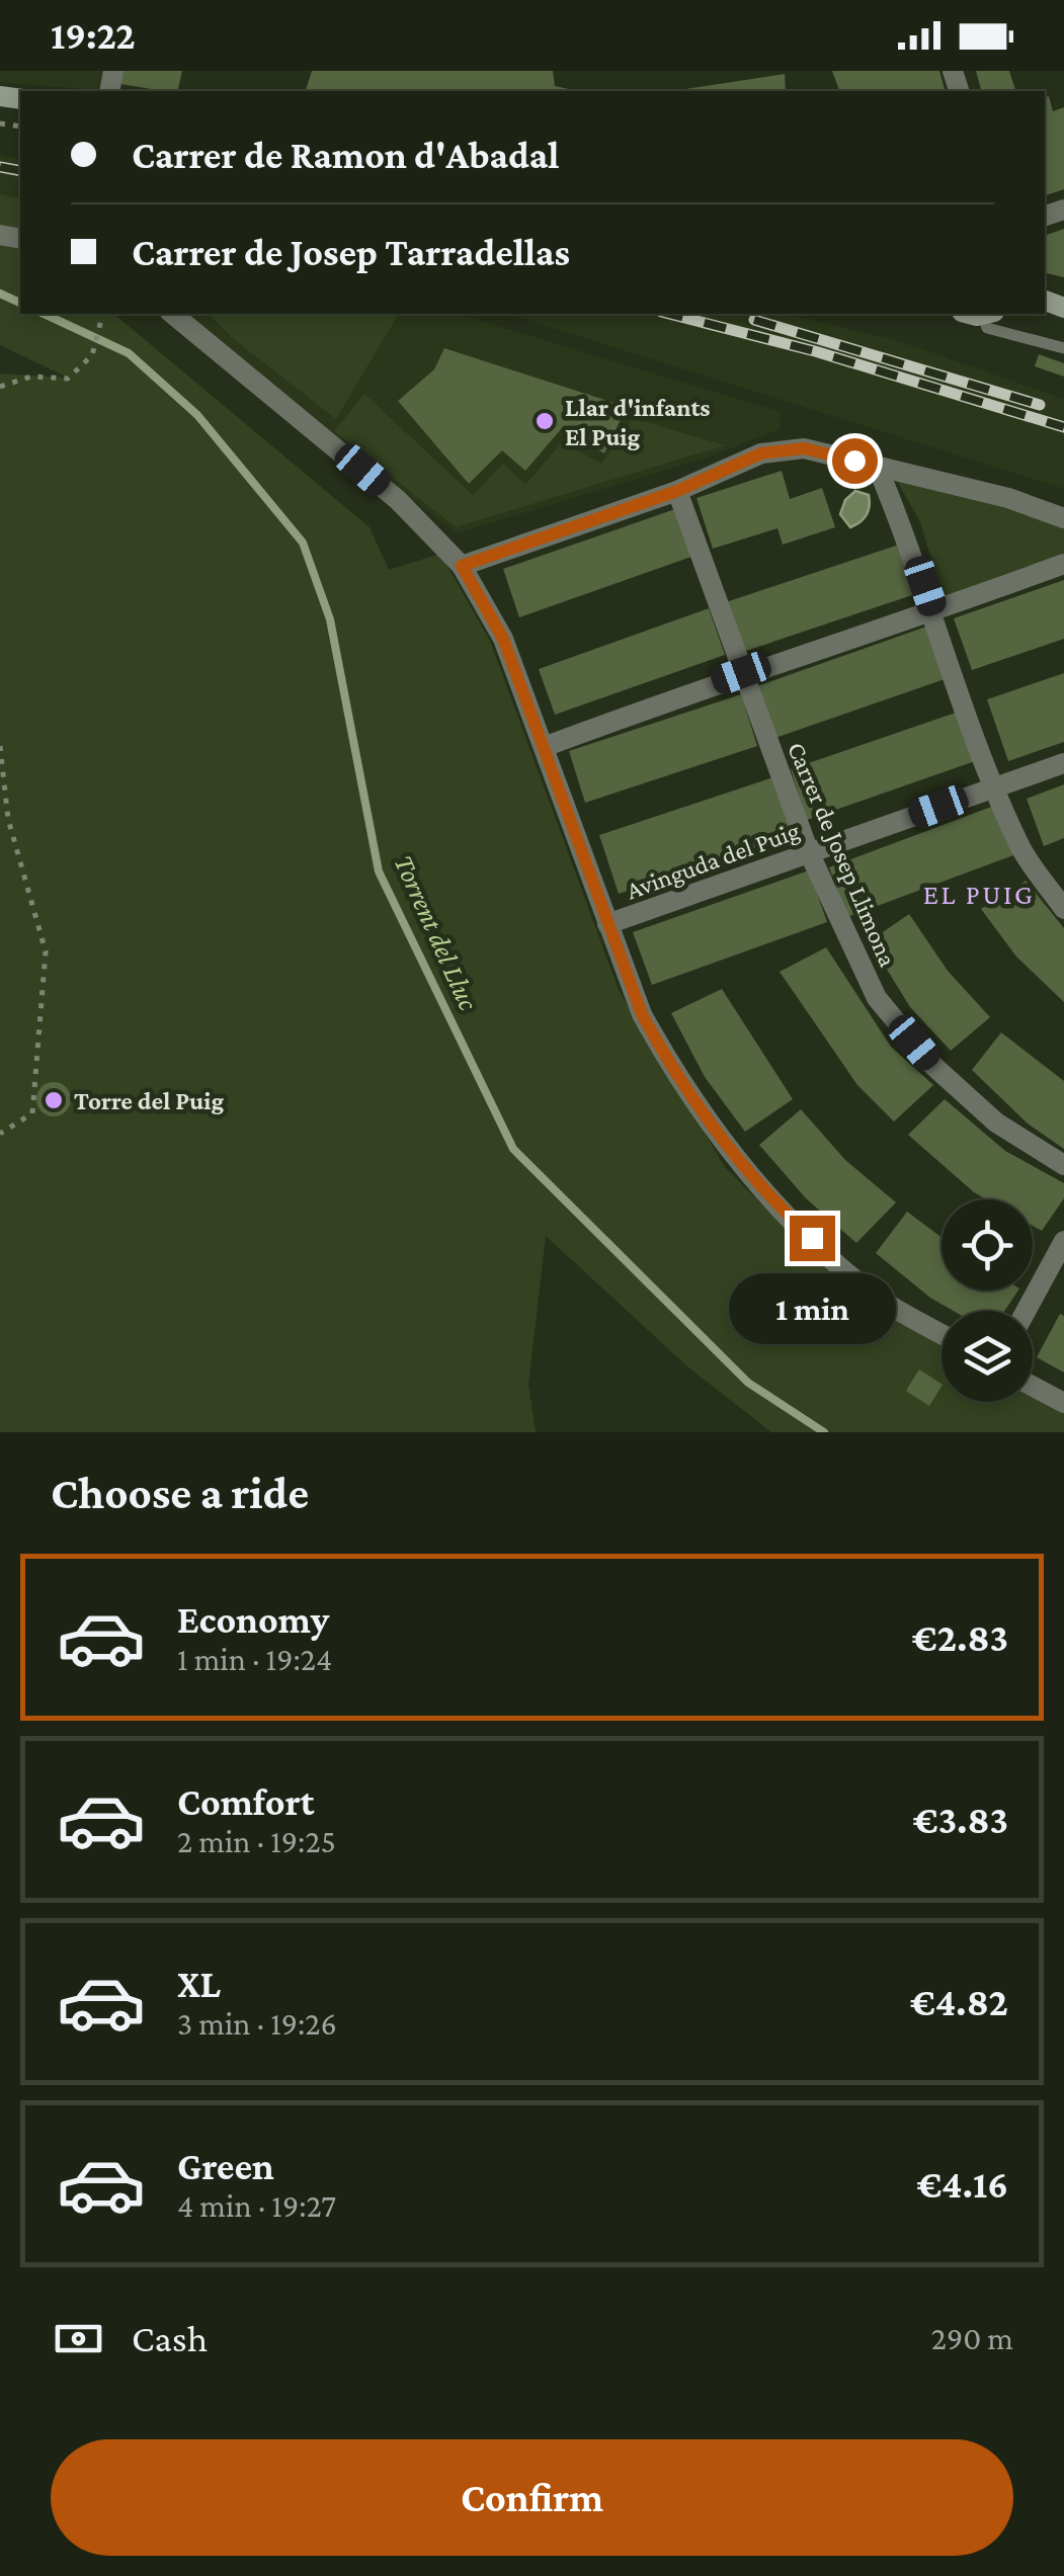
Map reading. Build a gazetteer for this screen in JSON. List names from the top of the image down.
{
  "streets": {
    "street": ["Carrer de Josep Llimona", "Avinguda del Puig"]
  },
  "crossings": [
    ["Carrer de Josep Llimona", "Avinguda del Puig"]
  ],
  "districts": ["EL PUIG"],
  "water": ["Torrent del Lluc"],
  "places": ["Llar d'infants El Puig", "Torre del Puig"],
  "page": {
    "status": "19:22",
    "banner": ["Carrer de Ramon d'Abadal", "Carrer de Josep Tarradellas"],
    "bubble": "1 min",
    "heading": "Choose a ride",
    "list": [
      {
        "name": "Economy",
        "note": "1 min · 19:24",
        "value": "€2.83"
      },
      {
        "name": "Comfort",
        "note": "2 min · 19:25",
        "value": "€3.83"
      },
      {
        "name": "XL",
        "note": "3 min · 19:26",
        "value": "€4.82"
      },
      {
        "name": "Green",
        "note": "4 min · 19:27",
        "value": "€4.16"
      }
    ],
    "pay": ["Cash", "290 m"],
    "buttons": "Confirm"
  }
}
